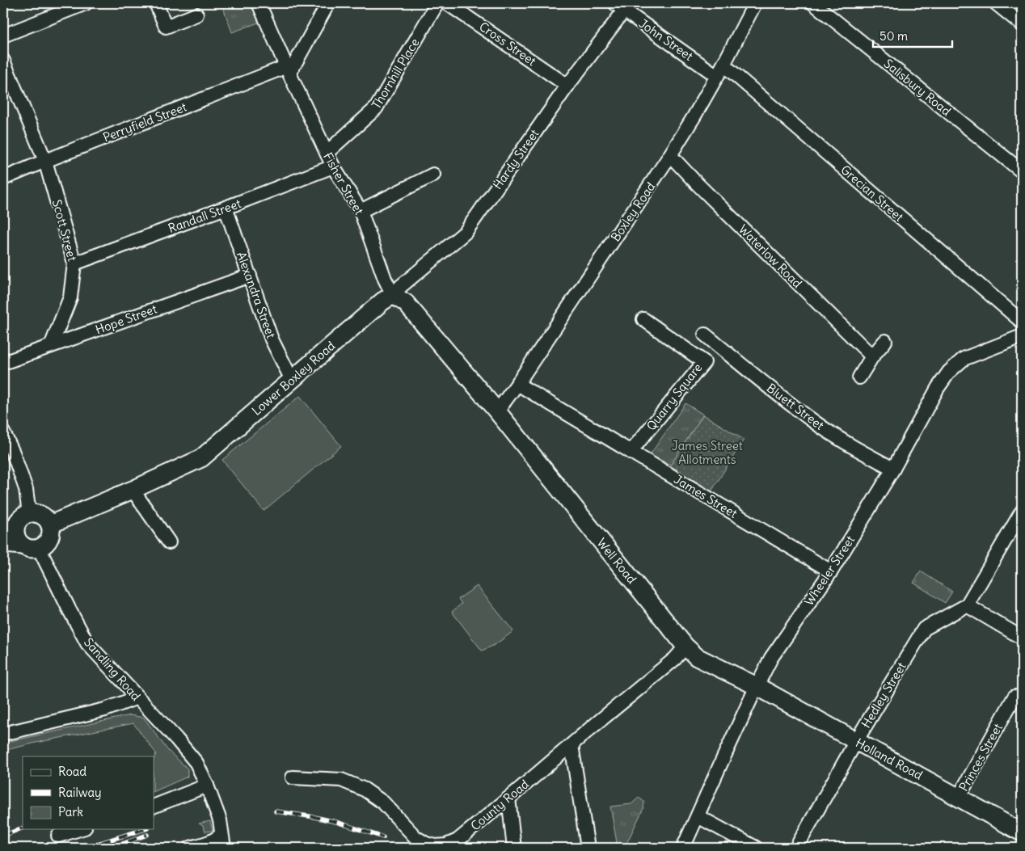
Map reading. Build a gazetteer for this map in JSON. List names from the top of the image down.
{
  "streets": {
    "main road": ["Lower Boxley Road", "Well Road", "Holland Road"],
    "street": [
      "John Street",
      "Cross Street",
      "Thornhill Place",
      "Salisbury Road",
      "Perryfield Street",
      "Hardy Street",
      "Fisher Street",
      "Grecian Street",
      "Boxley Road",
      "Randall Street",
      "Scott Street",
      "Waterlow Road",
      "Alexandra Street",
      "Hope Street",
      "Quarry Square",
      "Bluett Street",
      "James Street",
      "Wheeler Street",
      "Sandling Road",
      "Hedley Street",
      "Princes Street",
      "County Road"
    ]
  },
  "crossings": [
    ["John Street", "Hardy Street"],
    ["John Street", "Grecian Street"],
    ["John Street", "Boxley Road"],
    ["Cross Street", "Hardy Street"],
    ["Thornhill Place", "Fisher Street"],
    ["Perryfield Street", "Fisher Street"],
    ["Perryfield Street", "Scott Street"],
    ["Hardy Street", "Fisher Street"],
    ["Hardy Street", "Lower Boxley Road"],
    ["Fisher Street", "Randall Street"],
    ["Fisher Street", "Lower Boxley Road"],
    ["Grecian Street", "Boxley Road"],
    ["Boxley Road", "Waterlow Road"],
    ["Boxley Road", "James Street"],
    ["Boxley Road", "Well Road"],
    ["Randall Street", "Scott Street"],
    ["Randall Street", "Alexandra Street"],
    ["Scott Street", "Hope Street"],
    ["Alexandra Street", "Hope Street"],
    ["Alexandra Street", "Lower Boxley Road"],
    ["Lower Boxley Road", "Sandling Road"],
    ["Quarry Square", "James Street"],
    ["Bluett Street", "Wheeler Street"],
    ["James Street", "Wheeler Street"],
    ["Well Road", "Wheeler Street"],
    ["Well Road", "Holland Road"],
    ["Well Road", "County Road"],
    ["Wheeler Street", "Holland Road"],
    ["Hedley Street", "Holland Road"],
    ["Princes Street", "Holland Road"]
  ],
  "parks": ["James Street Allotments"],
  "legend": ["Road", "Railway", "Park"],
  "scale_bar": "50 m"
}
